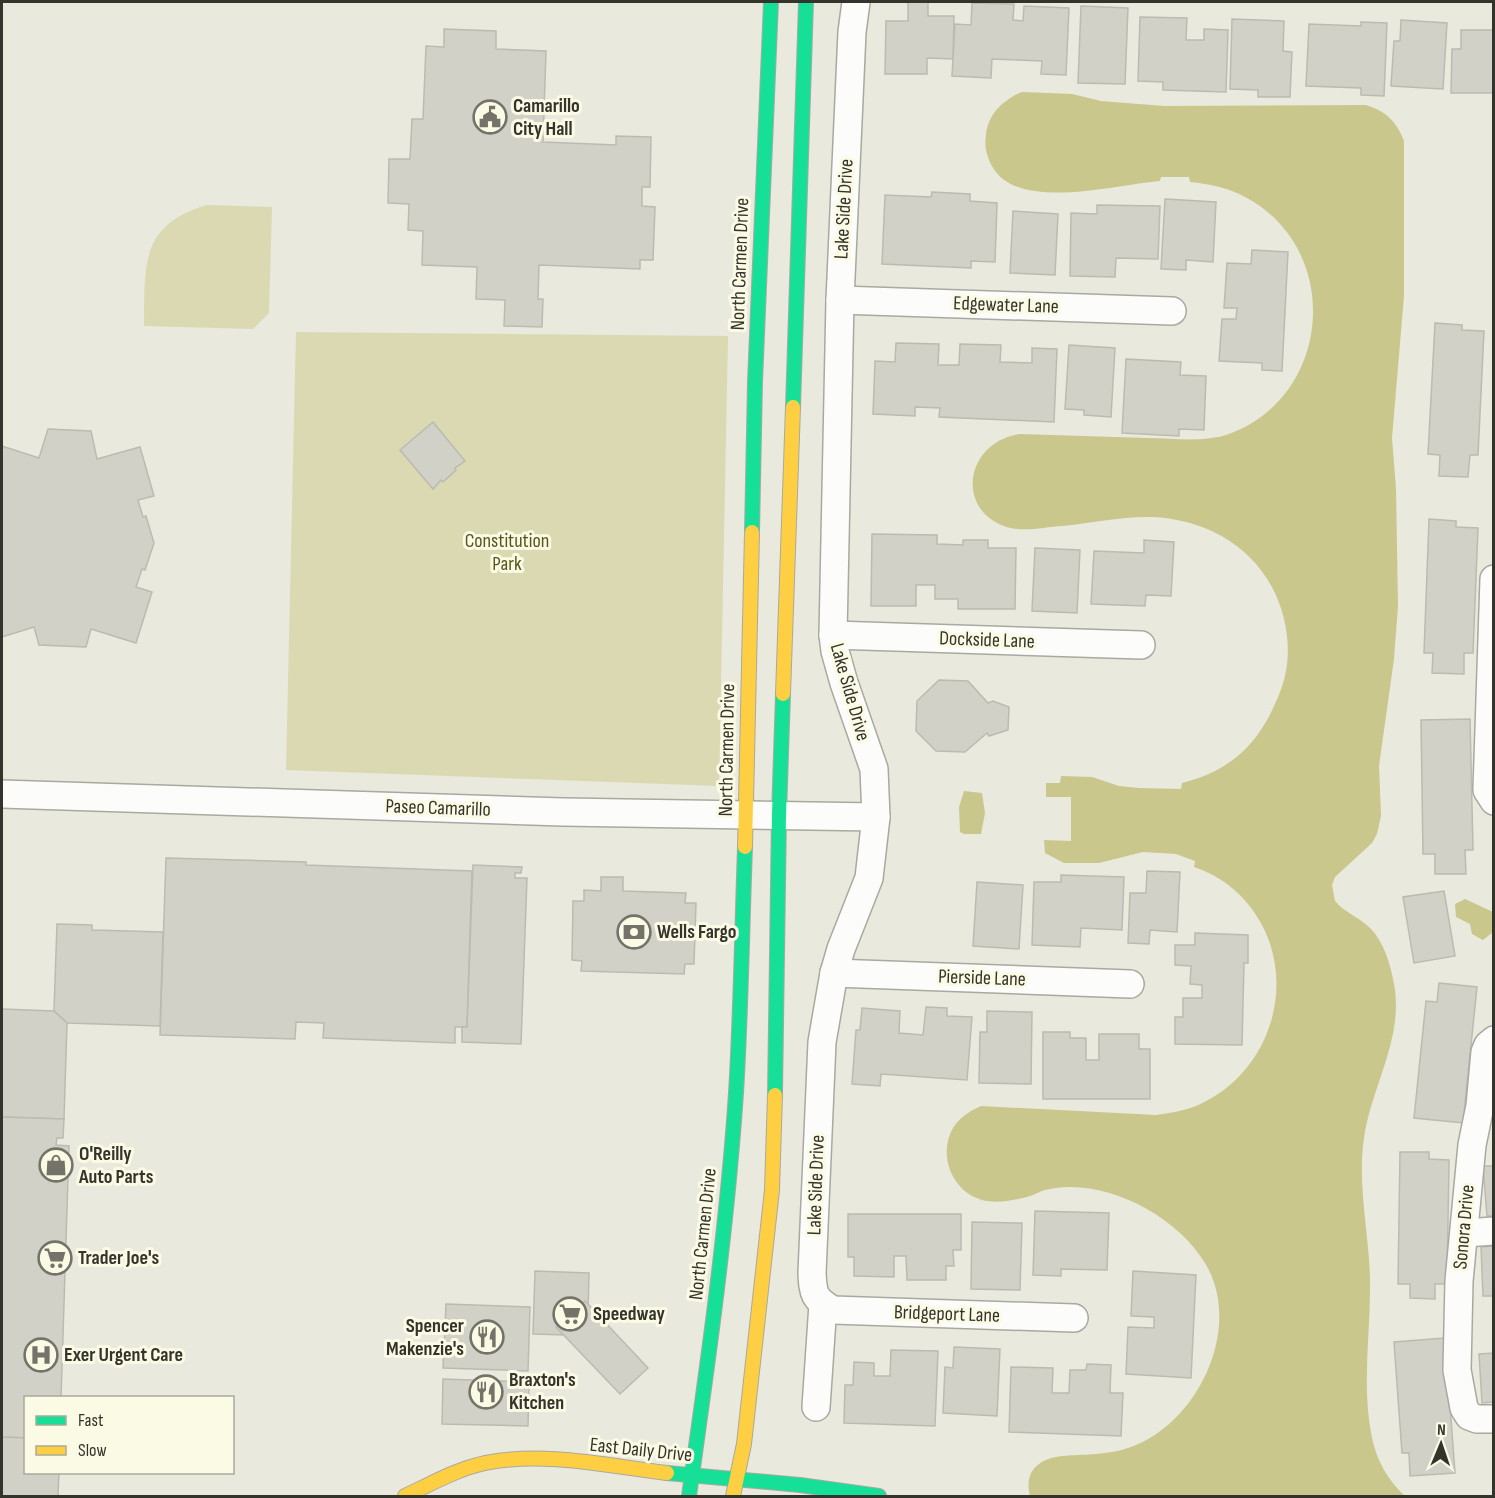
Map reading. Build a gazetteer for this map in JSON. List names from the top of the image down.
{
  "streets": {
    "main road": ["North Carmen Drive", "East Daily Drive"],
    "street": [
      "Lake Side Drive",
      "Edgewater Lane",
      "Dockside Lane",
      "Paseo Camarillo",
      "Pierside Lane",
      "Sonora Drive",
      "Bridgeport Lane"
    ]
  },
  "crossings": [
    ["Lake Side Drive", "Edgewater Lane"],
    ["Lake Side Drive", "Dockside Lane"],
    ["Lake Side Drive", "Paseo Camarillo"],
    ["Lake Side Drive", "Pierside Lane"],
    ["Lake Side Drive", "Bridgeport Lane"],
    ["North Carmen Drive", "Paseo Camarillo"],
    ["North Carmen Drive", "East Daily Drive"]
  ],
  "parks": ["Constitution Park"],
  "places": {
    "public building": ["Camarillo City Hall"],
    "bank": ["Wells Fargo"],
    "shop": ["O'Reilly Auto Parts"],
    "supermarket": ["Trader Joe's", "Speedway"],
    "restaurant": ["Spencer Makenzie's", "Braxton's Kitchen"],
    "hospital": ["Exer Urgent Care"]
  },
  "legend": ["Fast", "Slow"],
  "north": "top"
}
